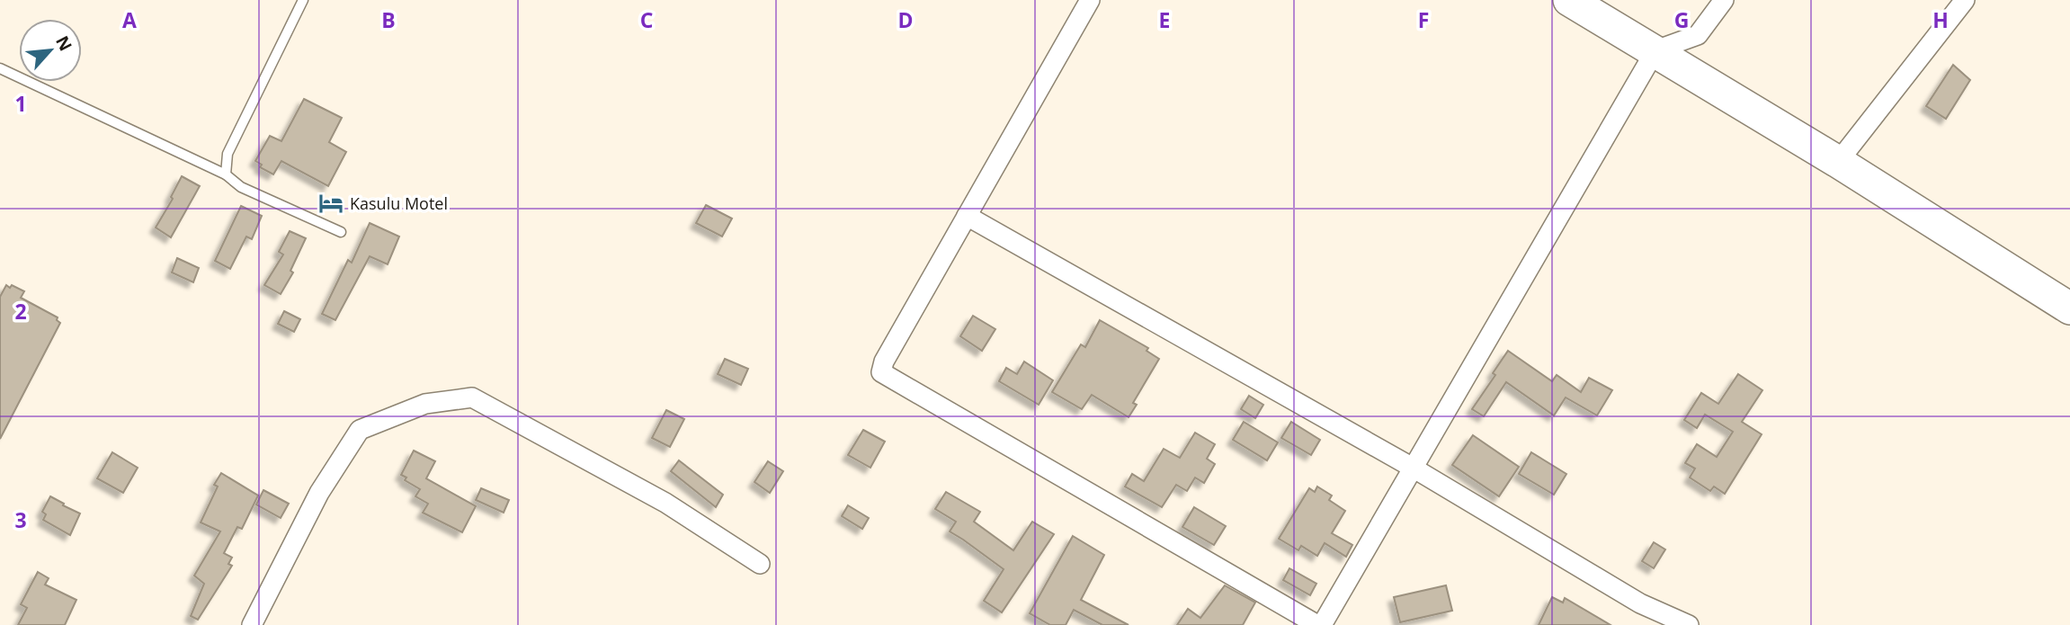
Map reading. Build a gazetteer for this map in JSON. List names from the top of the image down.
{
  "places": {
    "hotel": ["Kasulu Motel"]
  },
  "north": "top right",
  "grid": {
    "columns": [
      "A",
      "B",
      "C",
      "D",
      "E",
      "F",
      "G",
      "H"
    ],
    "rows": ["1", "2", "3"]
  }
}
